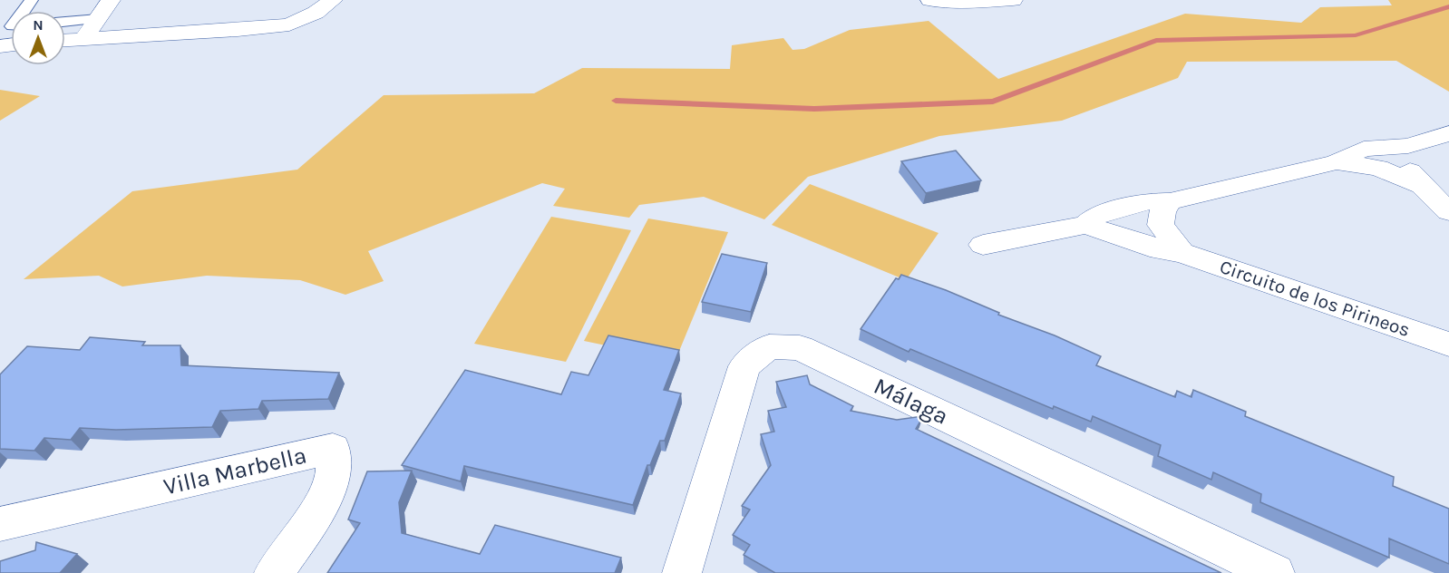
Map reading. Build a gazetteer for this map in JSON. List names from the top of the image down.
{
  "streets": {
    "street": ["Circuito de los Pirineos", "Málaga", "Villa Marbella"]
  },
  "north": "top"
}
